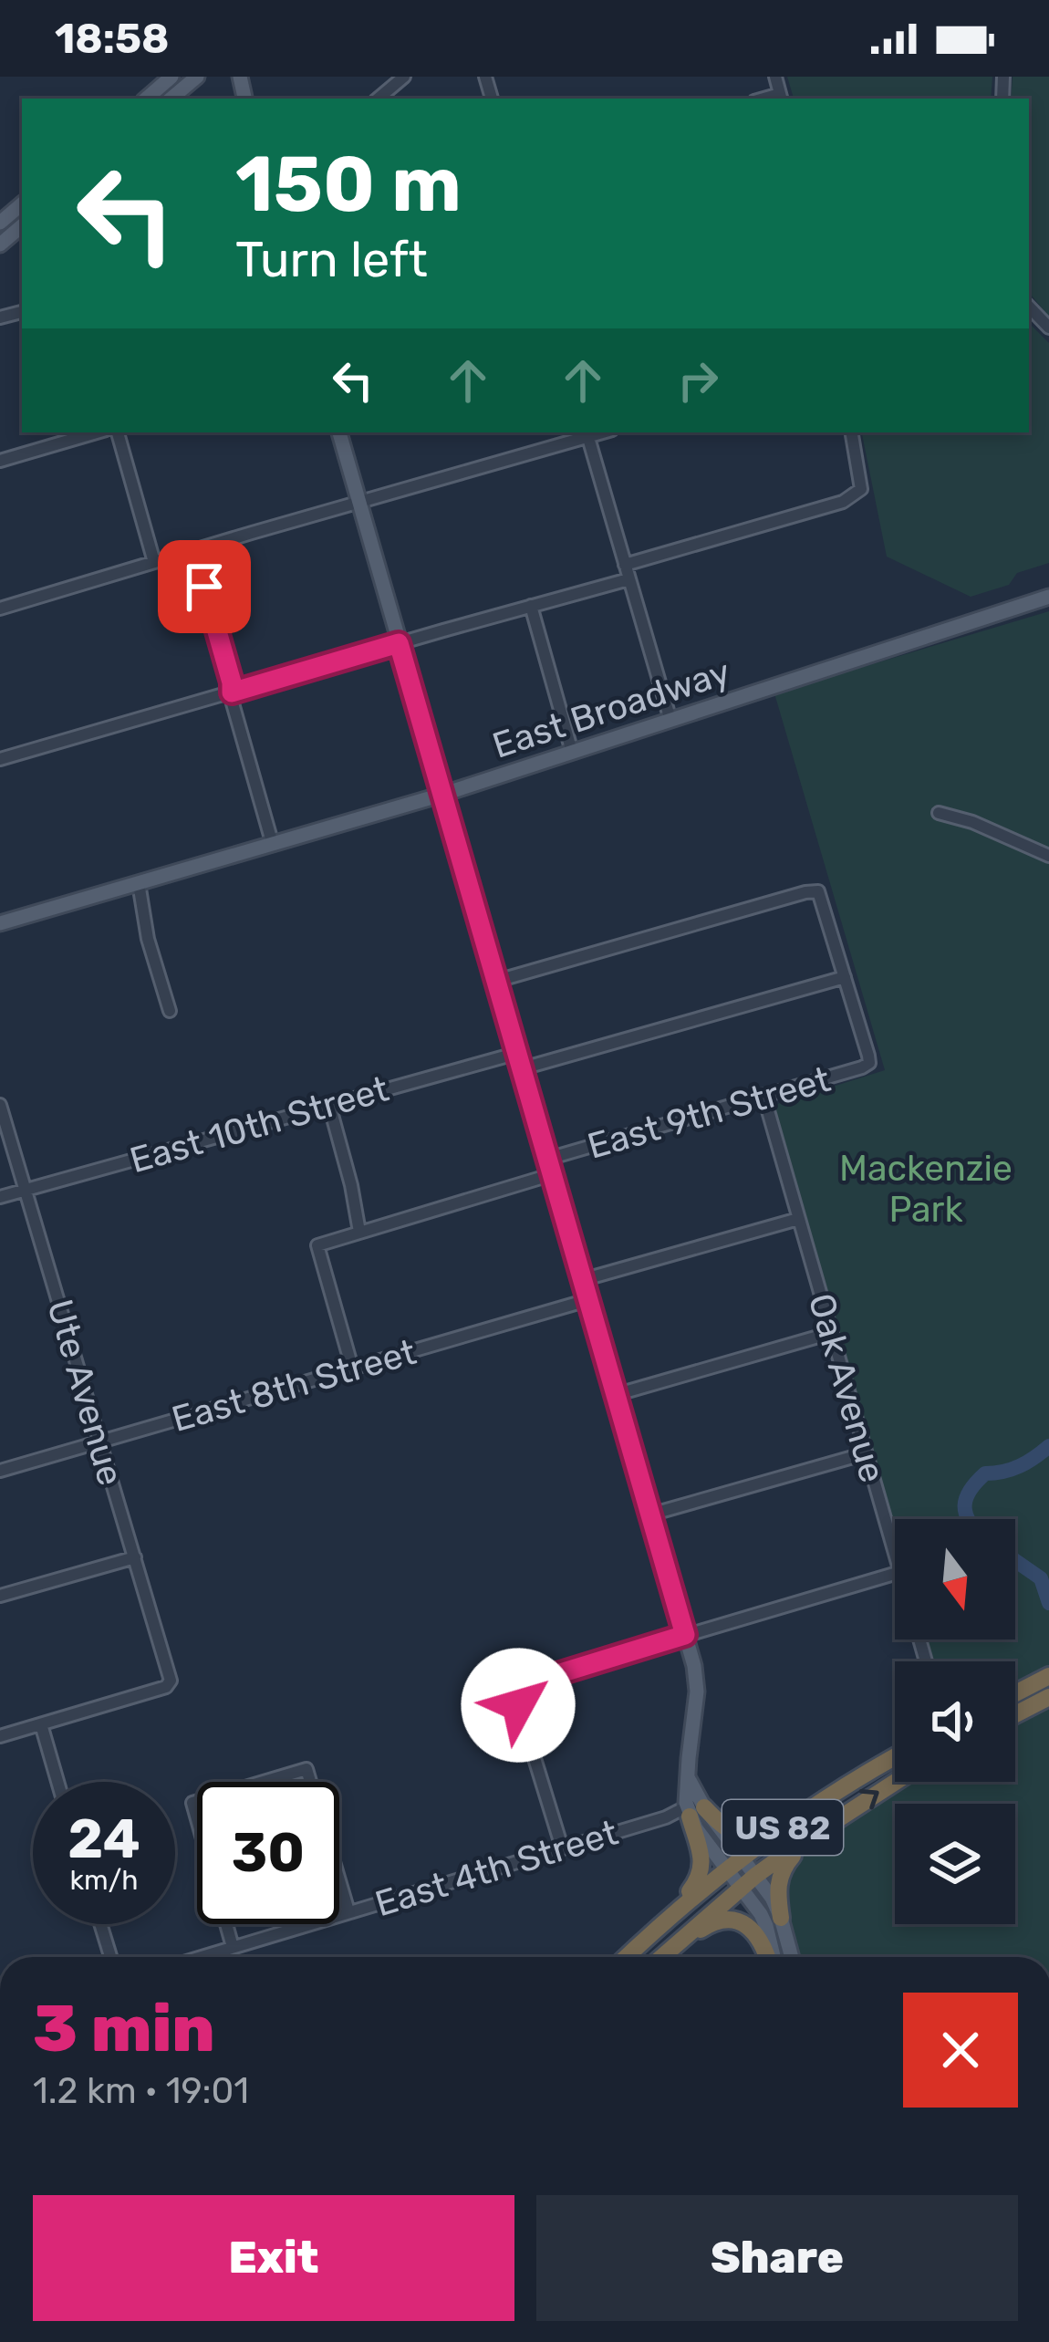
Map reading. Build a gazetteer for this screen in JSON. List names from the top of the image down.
{
  "streets": {
    "highway": ["US 82"],
    "main road": ["East Broadway"],
    "street": [
      "East 9th Street",
      "East 10th Street",
      "East 8th Street",
      "Oak Avenue",
      "Ute Avenue",
      "East 4th Street"
    ]
  },
  "crossings": [
    ["East 9th Street", "East 8th Street"],
    ["East 9th Street", "Oak Avenue"],
    ["East 10th Street", "Ute Avenue"],
    ["East 8th Street", "Ute Avenue"]
  ],
  "parks": ["Mackenzie Park"],
  "north": "bottom",
  "page": {
    "status": "18:58",
    "turn": ["150 m", "Turn left"],
    "speed": "24 km/h",
    "limit": "30",
    "heading": ["3 min", "1.2 km · 19:01"],
    "buttons": ["Exit", "Share"]
  }
}
